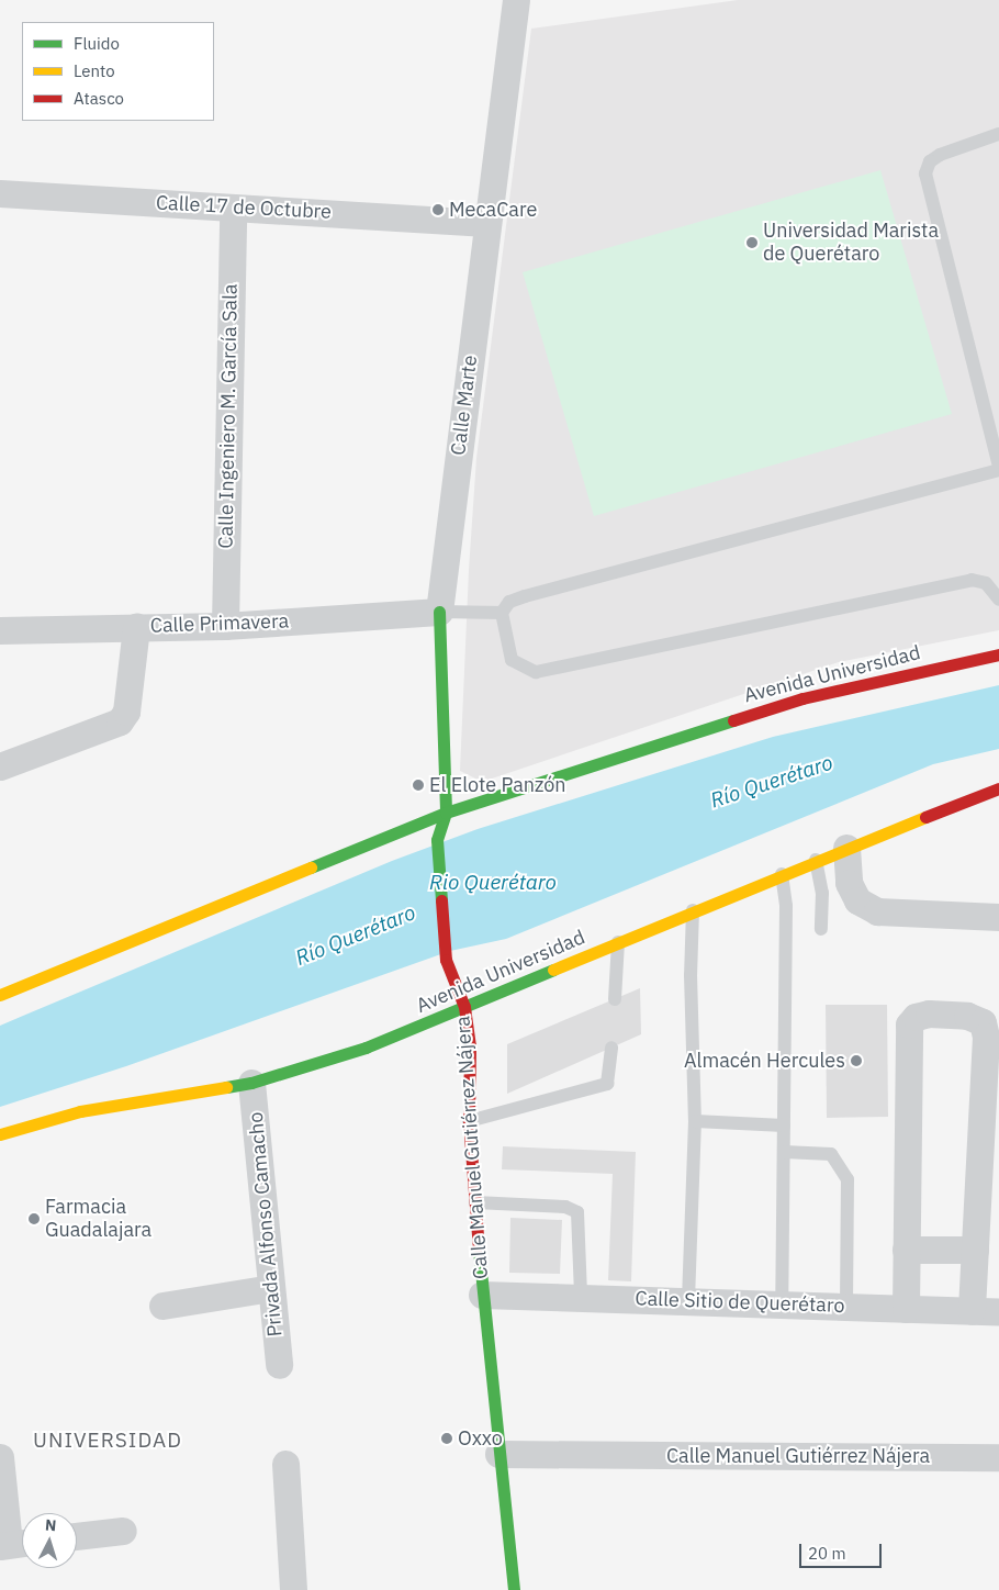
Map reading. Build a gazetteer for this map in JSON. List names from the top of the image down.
{
  "streets": {
    "main road": ["Calle Marte", "Avenida Universidad", "Calle Manuel Gutiérrez Nájera"],
    "street": [
      "Calle 17 de Octubre",
      "Calle Ingeniero M. García Sala",
      "Calle Primavera",
      "Privada Alfonso Camacho",
      "Calle Sitio de Querétaro"
    ]
  },
  "crossings": [
    ["Calle 17 de Octubre", "Calle Marte"],
    ["Calle 17 de Octubre", "Calle Ingeniero M. García Sala"],
    ["Calle Marte", "Calle Primavera"],
    ["Calle Marte", "Avenida Universidad"],
    ["Calle Marte", "Calle Manuel Gutiérrez Nájera"],
    ["Calle Ingeniero M. García Sala", "Calle Primavera"],
    ["Avenida Universidad", "Calle Manuel Gutiérrez Nájera"],
    ["Avenida Universidad", "Privada Alfonso Camacho"],
    ["Calle Manuel Gutiérrez Nájera", "Calle Sitio de Querétaro"]
  ],
  "districts": ["UNIVERSIDAD"],
  "water": ["Río Querétaro", "Rio Querétaro"],
  "places": [
    "MecaCare",
    "Universidad Marista de Querétaro",
    "El Elote Panzón",
    "Almacén Hercules",
    "Farmacia Guadalajara",
    "Oxxo"
  ],
  "legend": ["Fluido", "Lento", "Atasco"],
  "scale_bar": "20 m",
  "north": "top"
}
